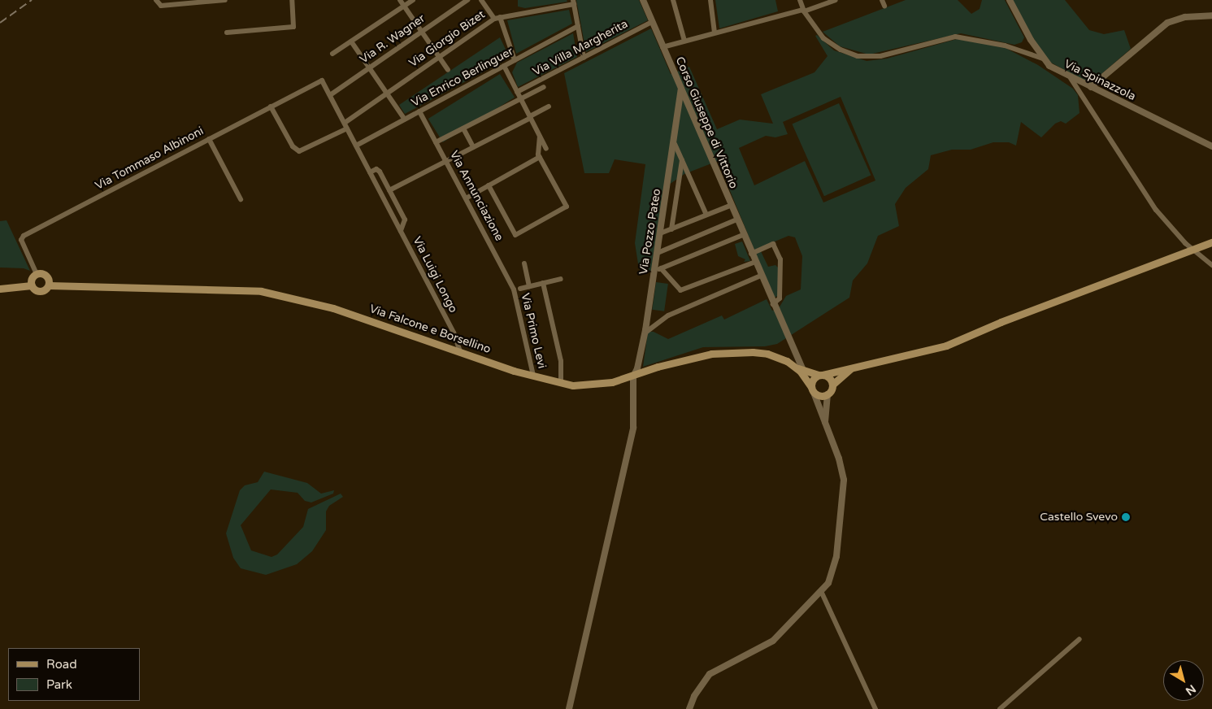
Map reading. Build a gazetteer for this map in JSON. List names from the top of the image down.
{
  "streets": {
    "main road": ["Via Falcone e Borsellino"],
    "street": [
      "Via R. Wagner",
      "Via Giorgio Bizet",
      "Via Villa Margherita",
      "Via Enrico Berlinguer",
      "Via Spinazzola",
      "Corso Giuseppe di Vittorio",
      "Via Tommaso Albinoni",
      "Via Annunciazione",
      "Via Pozzo Pateo",
      "Via Luigi Longo",
      "Via Primo Levi"
    ]
  },
  "crossings": [
    ["Via R. Wagner", "Via Luigi Longo"],
    ["Via Giorgio Bizet", "Via Luigi Longo"],
    ["Via Villa Margherita", "Corso Giuseppe di Vittorio"],
    ["Via Villa Margherita", "Via Annunciazione"],
    ["Via Enrico Berlinguer", "Via Annunciazione"],
    ["Via Enrico Berlinguer", "Via Luigi Longo"],
    ["Corso Giuseppe di Vittorio", "Via Pozzo Pateo"],
    ["Corso Giuseppe di Vittorio", "Via Falcone e Borsellino"],
    ["Via Tommaso Albinoni", "Via Luigi Longo"],
    ["Via Tommaso Albinoni", "Via Falcone e Borsellino"],
    ["Via Annunciazione", "Via Primo Levi"],
    ["Via Pozzo Pateo", "Via Falcone e Borsellino"],
    ["Via Luigi Longo", "Via Falcone e Borsellino"],
    ["Via Falcone e Borsellino", "Via Primo Levi"]
  ],
  "places": ["Castello Svevo"],
  "legend": ["Road", "Park"],
  "north": "bottom right"
}
